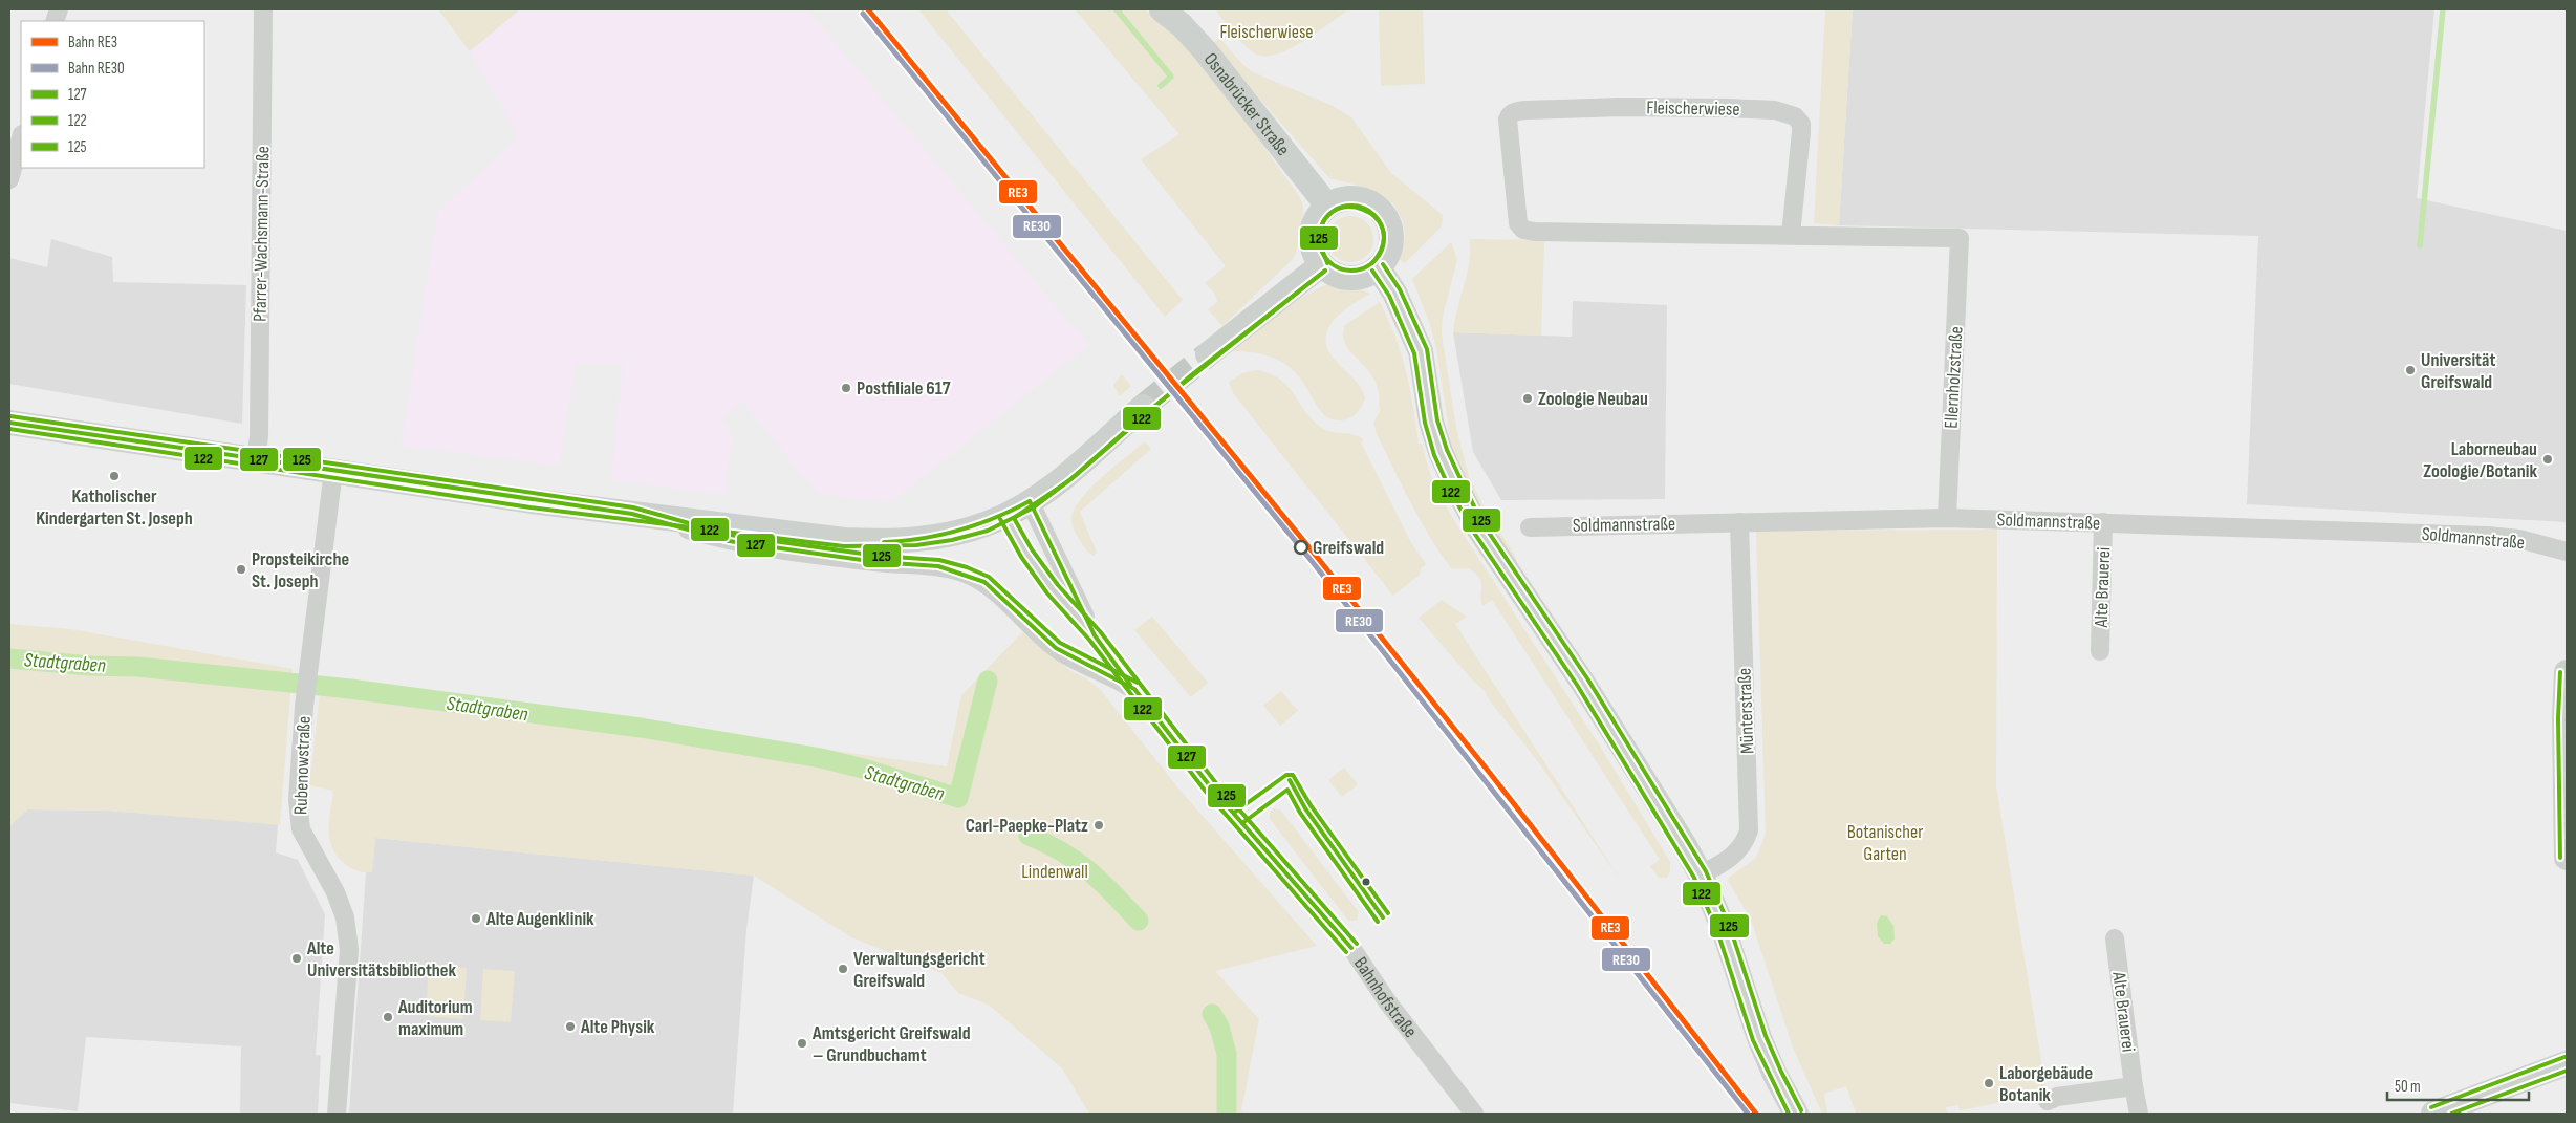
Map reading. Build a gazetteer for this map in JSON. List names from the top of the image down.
{
  "streets": {
    "main road": ["Osnabrücker Straße", "Bahnhofstraße"],
    "street": [
      "Fleischerwiese",
      "Pfarrer-Wachsmann-Straße",
      "Ellernholzstraße",
      "Soldmannstraße",
      "Alte Brauerei",
      "Münterstraße",
      "Rubenowstraße"
    ]
  },
  "crossings": [
    ["Fleischerwiese", "Ellernholzstraße"],
    ["Pfarrer-Wachsmann-Straße", "Bahnhofstraße"],
    ["Ellernholzstraße", "Soldmannstraße"],
    ["Soldmannstraße", "Alte Brauerei"],
    ["Soldmannstraße", "Münterstraße"],
    ["Rubenowstraße", "Bahnhofstraße"]
  ],
  "water": ["Stadtgraben"],
  "parks": ["Fleischerwiese", "Botanischer Garten", "Lindenwall"],
  "places": [
    "Universität Greifswald",
    "Postfiliale 617",
    "Zoologie Neubau",
    "Laborneubau Zoologie/Botanik",
    "Katholischer Kindergarten St. Joseph",
    "Greifswald",
    "Propsteikirche St. Joseph",
    "Carl-Paepke-Platz",
    "Alte Augenklinik",
    "Alte Universitätsbibliothek",
    "Verwaltungsgericht Greifswald",
    "Auditorium maximum",
    "Alte Physik",
    "Amtsgericht Greifswald – Grundbuchamt",
    "Laborgebäude Botanik"
  ],
  "lines": [
    "rail line RE3",
    "rail line RE30",
    "transit line 125",
    "transit line 122",
    "transit line 127"
  ],
  "legend": [
    "Bahn RE3",
    "Bahn RE30",
    "127",
    "122",
    "125"
  ],
  "scale_bar": "50 m"
}
